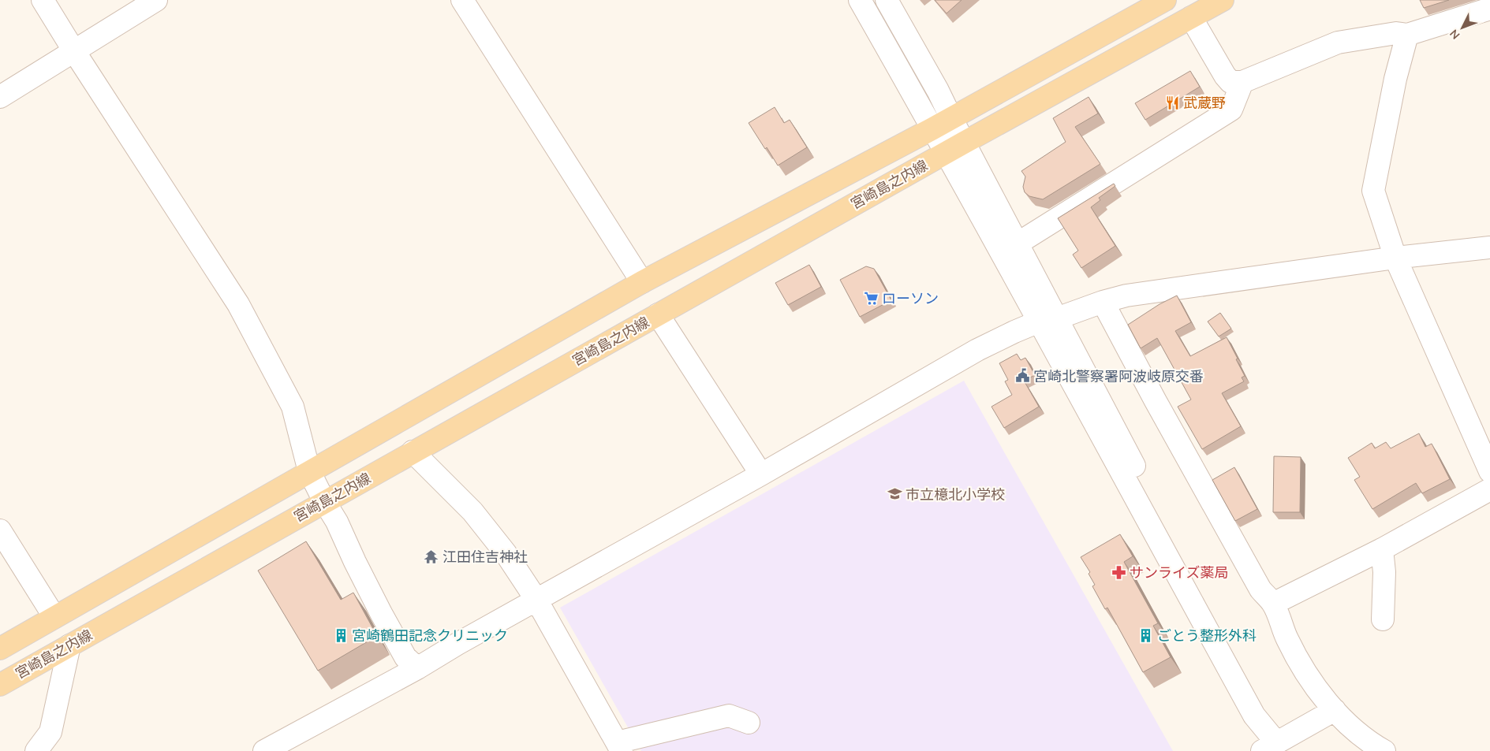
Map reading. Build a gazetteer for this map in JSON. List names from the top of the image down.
{
  "streets": {
    "main road": ["宮崎島之内線"]
  },
  "places": {
    "restaurant": ["武蔵野"],
    "supermarket": ["ローソン"],
    "public building": ["宮崎北警察署阿波岐原交番"],
    "school or university": ["市立檍北小学校"],
    "temple": ["江田住吉神社"],
    "pharmacy": ["サンライズ薬局"],
    "building": ["宮崎鶴田記念クリニック", "ごとう整形外科"]
  },
  "north": "bottom left"
}
